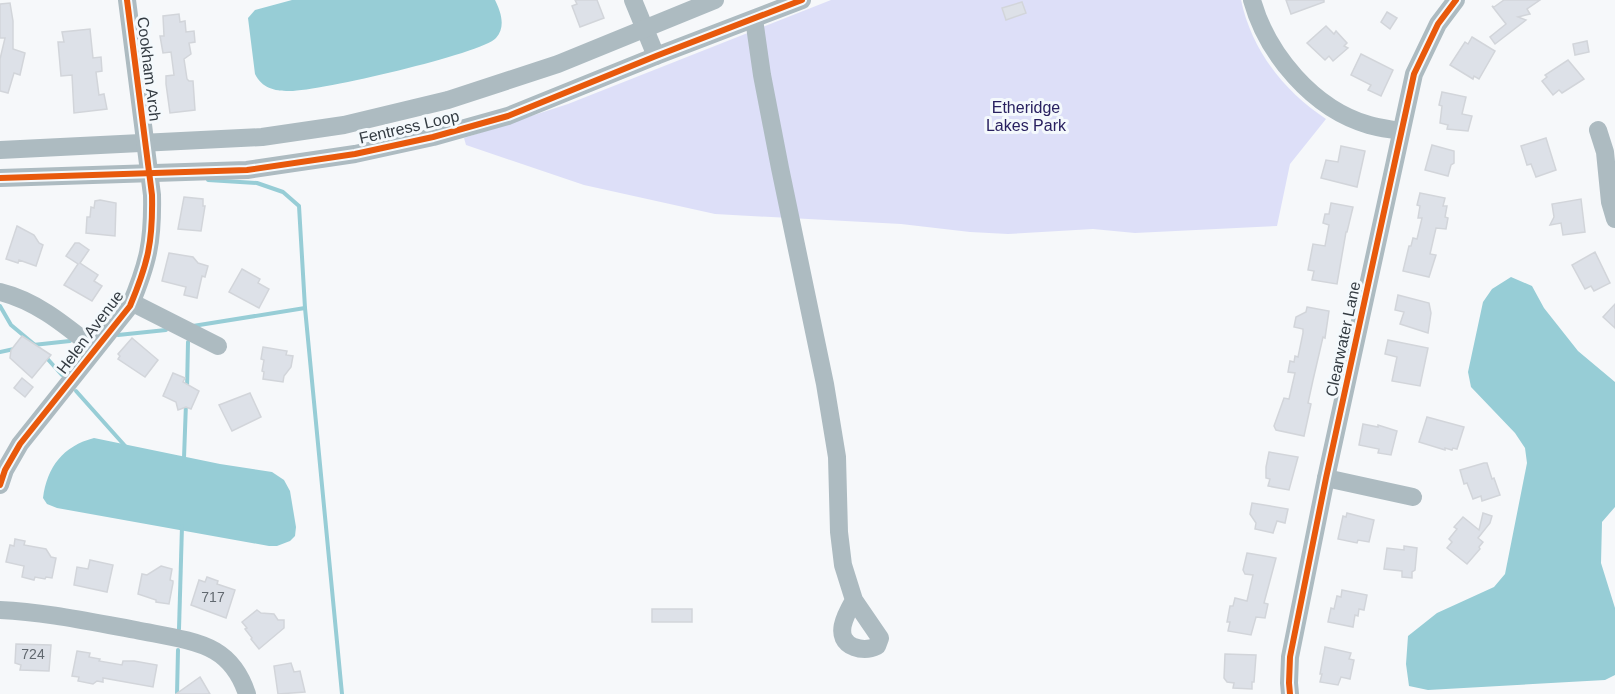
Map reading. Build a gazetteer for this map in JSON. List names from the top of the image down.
{
  "streets": {
    "street": [
      "Cookham Arch",
      "Fentress Loop",
      "Helen Avenue",
      "Clearwater Lane"
    ]
  },
  "crossings": [
    ["Cookham Arch", "Fentress Loop"],
    ["Cookham Arch", "Helen Avenue"],
    ["Fentress Loop", "Helen Avenue"]
  ],
  "parks": ["Etheridge Lakes Park"],
  "house_numbers": ["717", "724"]
}
